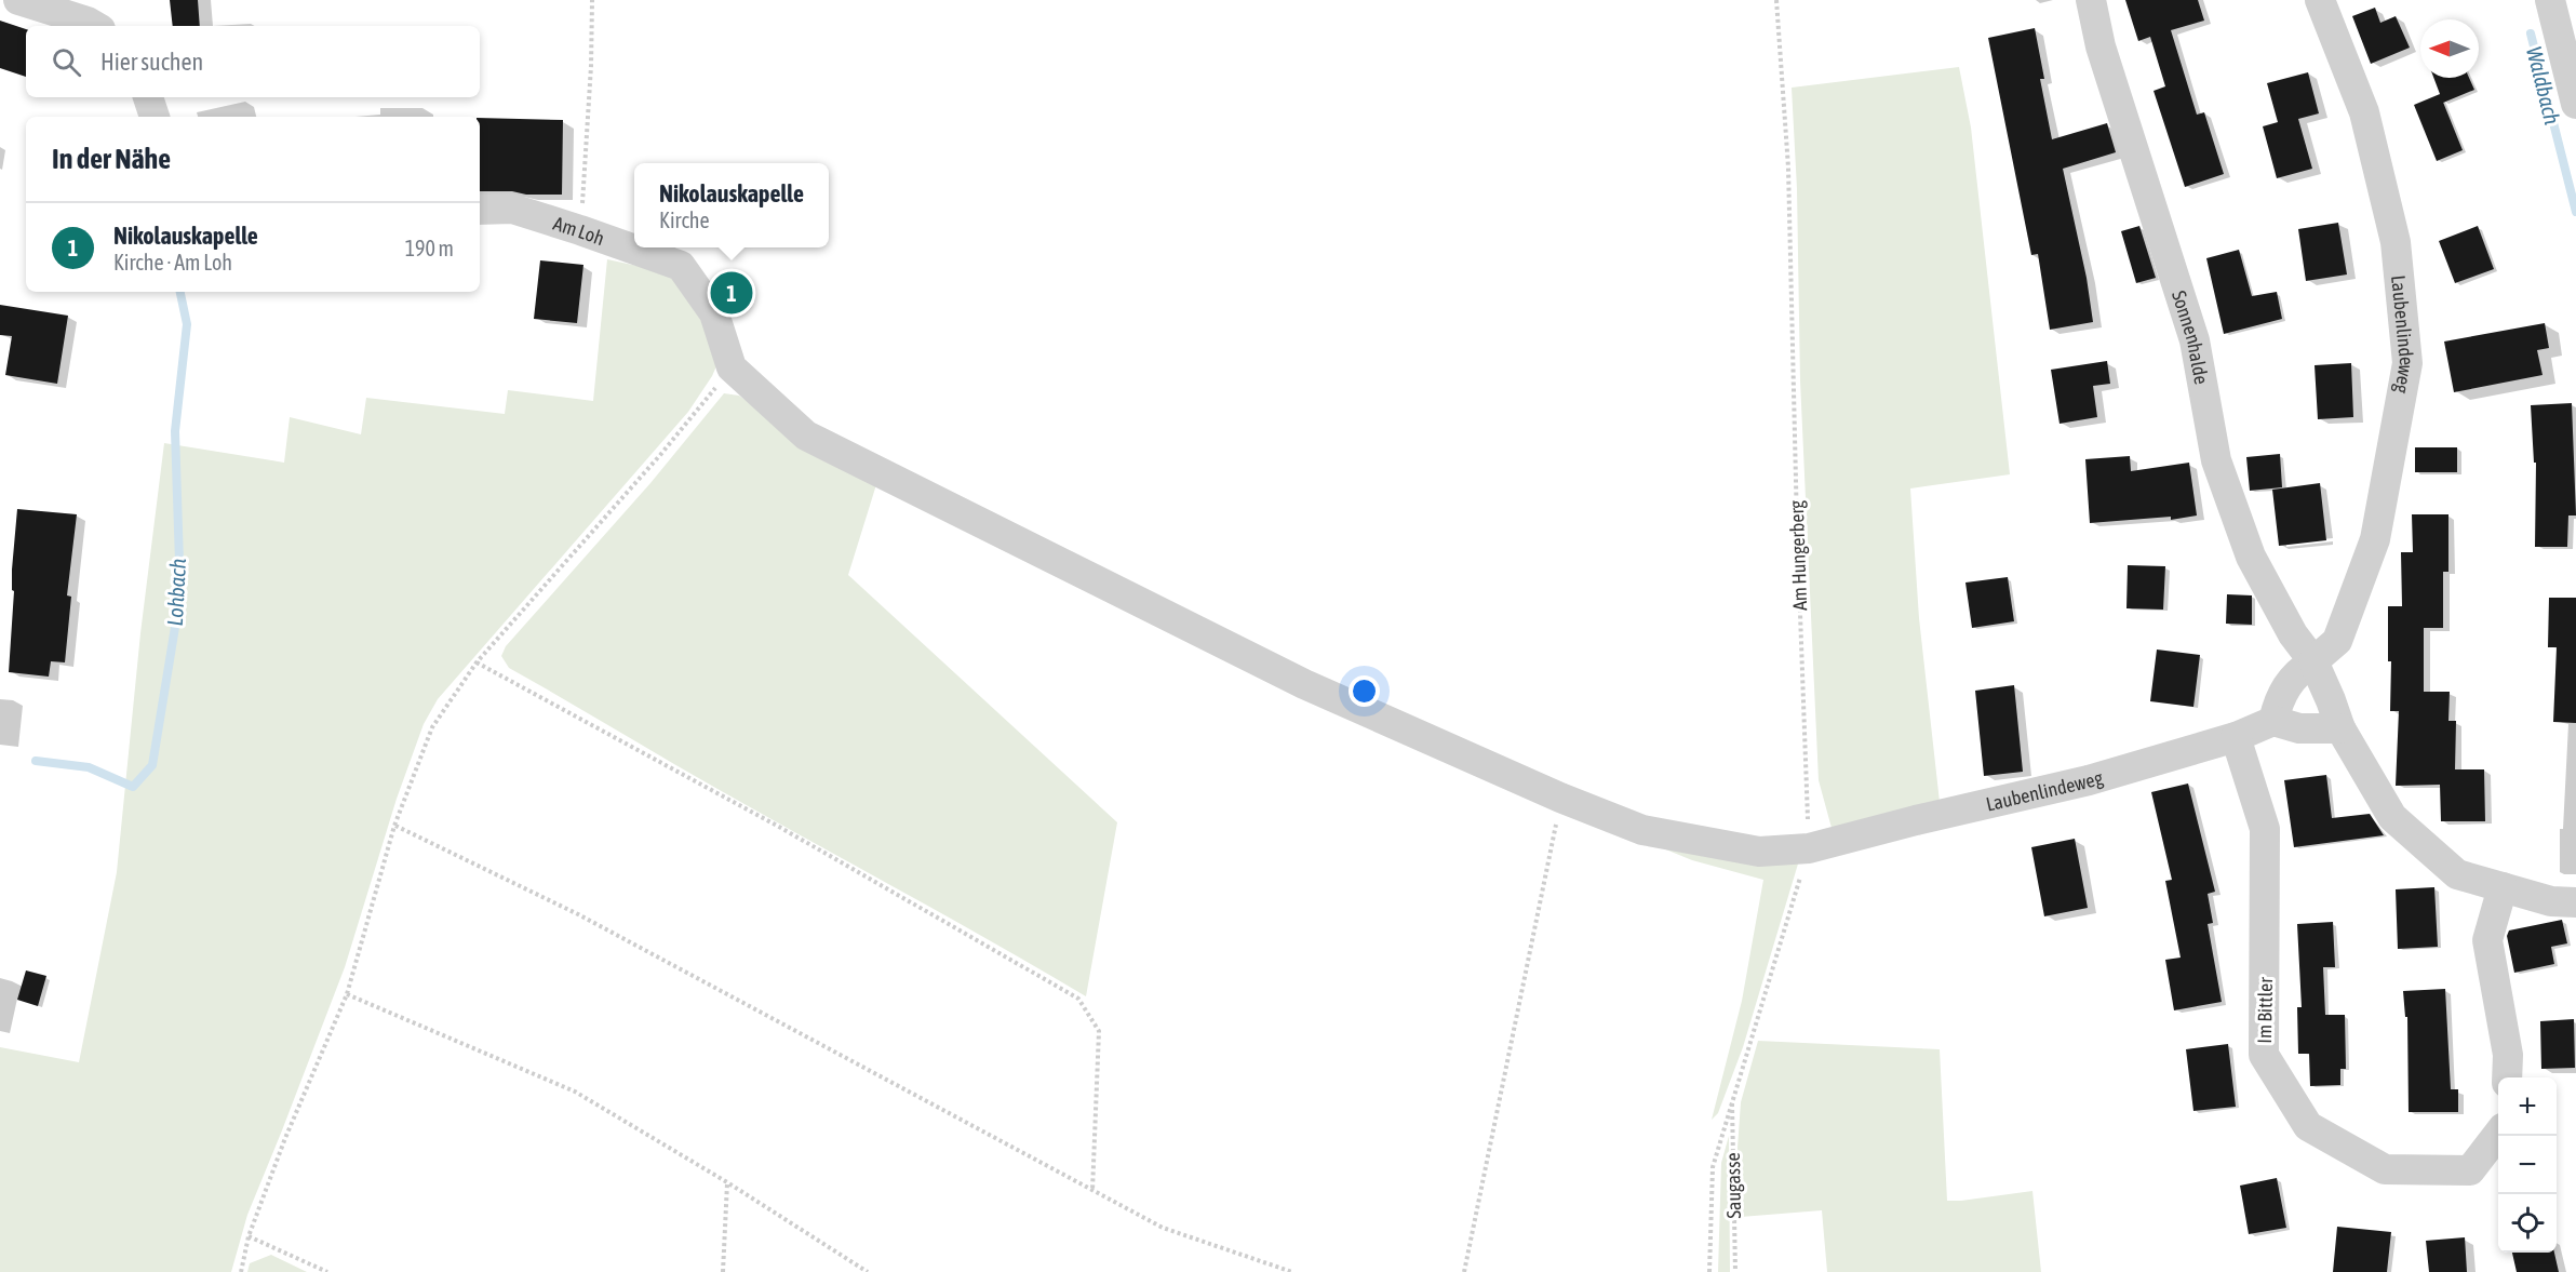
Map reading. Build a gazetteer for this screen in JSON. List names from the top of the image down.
{
  "streets": {
    "street": [
      "Am Loh",
      "Laubenlindeweg",
      "Sonnenhalde",
      "Im Bittler"
    ],
    "path": ["Am Hungerberg", "Saugasse"]
  },
  "crossings": [
    ["Am Loh", "Laubenlindeweg"],
    ["Laubenlindeweg", "Sonnenhalde"],
    ["Laubenlindeweg", "Am Hungerberg"],
    ["Laubenlindeweg", "Im Bittler"],
    ["Am Hungerberg", "Saugasse"]
  ],
  "water": ["Waldbach", "Lohbach"],
  "north": "left",
  "page": {
    "search": "Hier suchen",
    "heading": "In der Nähe",
    "popup": ["Nikolauskapelle", "Kirche"],
    "list": [
      {
        "mark": "1",
        "name": "Nikolauskapelle",
        "note": "Kirche · Am Loh",
        "value": "190 m"
      }
    ],
    "pins": "1",
    "map_buttons": ["+", "−"]
  }
}
